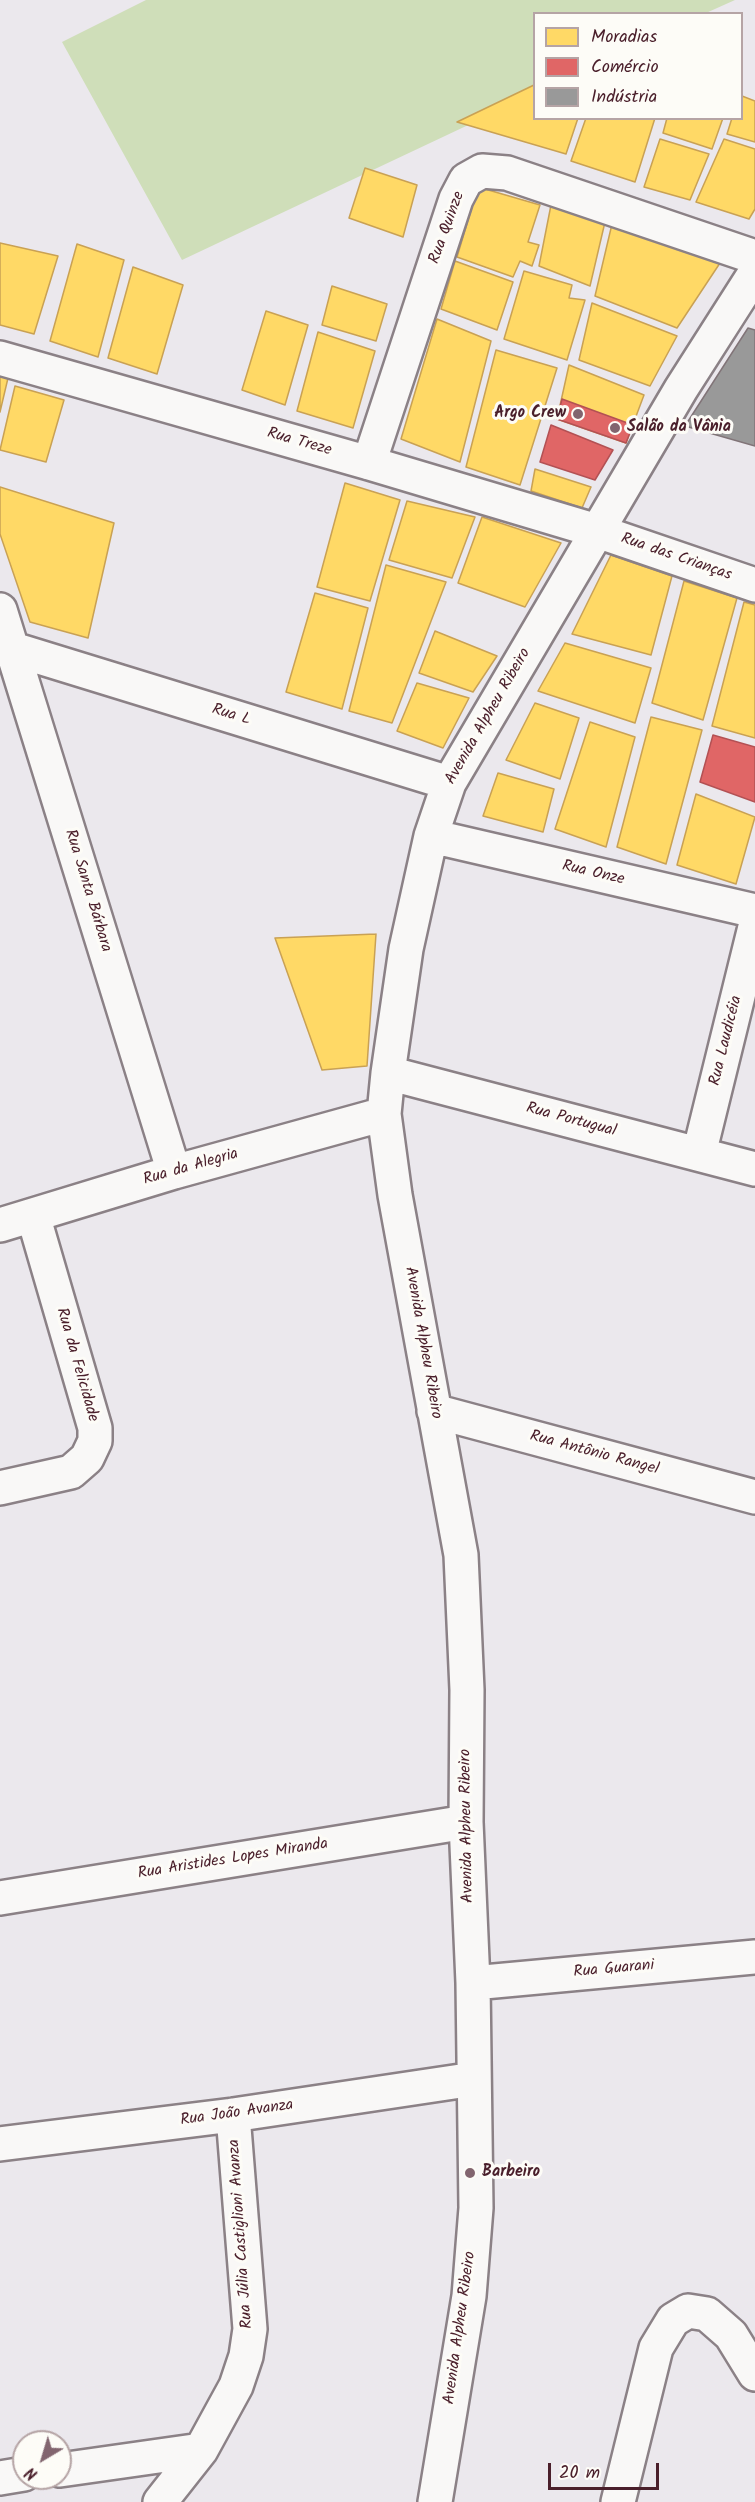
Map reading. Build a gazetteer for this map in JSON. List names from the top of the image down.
{
  "streets": {
    "street": [
      "Rua Quinze",
      "Rua Treze",
      "Rua das Crianças",
      "Rua L",
      "Avenida Alpheu Ribeiro",
      "Rua Onze",
      "Rua Santa Bárbara",
      "Rua Laudicéia",
      "Rua Portugual",
      "Rua da Alegria",
      "Rua da Felicidade",
      "Rua Antônio Rangel",
      "Rua Aristides Lopes Miranda",
      "Rua Guarani",
      "Rua João Avanza",
      "Rua Júlia Castiglioni Avanza"
    ]
  },
  "crossings": [
    ["Rua Quinze", "Rua Treze"],
    ["Rua Treze", "Rua das Crianças"],
    ["Rua Treze", "Avenida Alpheu Ribeiro"],
    ["Rua das Crianças", "Avenida Alpheu Ribeiro"],
    ["Rua L", "Avenida Alpheu Ribeiro"],
    ["Rua L", "Rua Santa Bárbara"],
    ["Avenida Alpheu Ribeiro", "Rua Onze"],
    ["Avenida Alpheu Ribeiro", "Rua Portugual"],
    ["Avenida Alpheu Ribeiro", "Rua da Alegria"],
    ["Avenida Alpheu Ribeiro", "Rua Antônio Rangel"],
    ["Avenida Alpheu Ribeiro", "Rua Aristides Lopes Miranda"],
    ["Avenida Alpheu Ribeiro", "Rua Guarani"],
    ["Avenida Alpheu Ribeiro", "Rua João Avanza"],
    ["Rua Santa Bárbara", "Rua da Alegria"],
    ["Rua Laudicéia", "Rua Portugual"],
    ["Rua da Alegria", "Rua da Felicidade"],
    ["Rua João Avanza", "Rua Júlia Castiglioni Avanza"]
  ],
  "places": ["Argo Crew", "Salão da Vânia", "Barbeiro"],
  "legend": ["Moradias", "Comércio", "Indústria"],
  "scale_bar": "20 m",
  "north": "bottom left"
}
